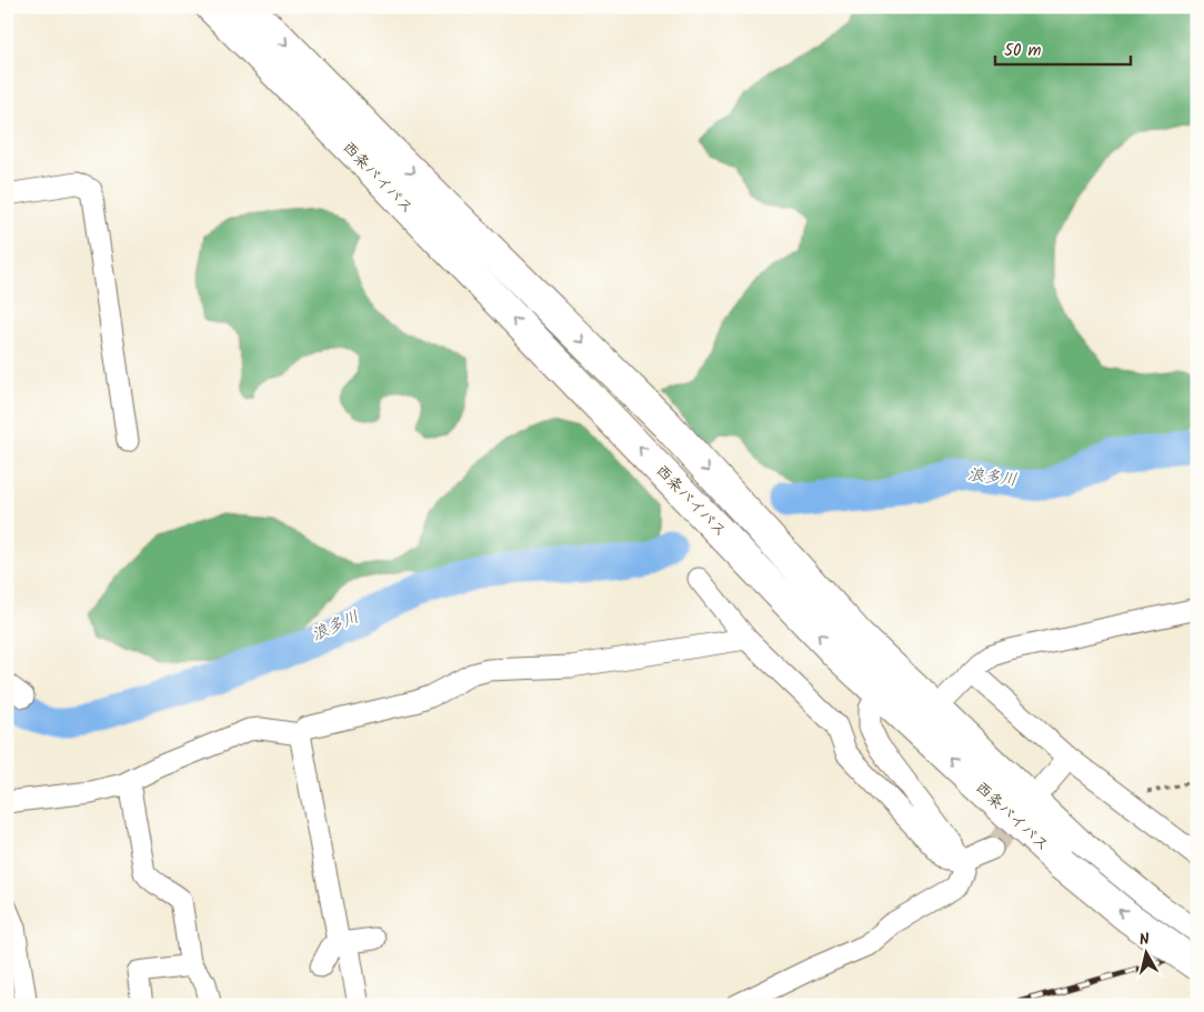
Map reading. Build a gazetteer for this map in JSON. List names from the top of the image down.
{
  "streets": {
    "highway": ["西条バイパス"]
  },
  "water": ["浪多川"],
  "scale_bar": "50 m",
  "north": "top"
}
